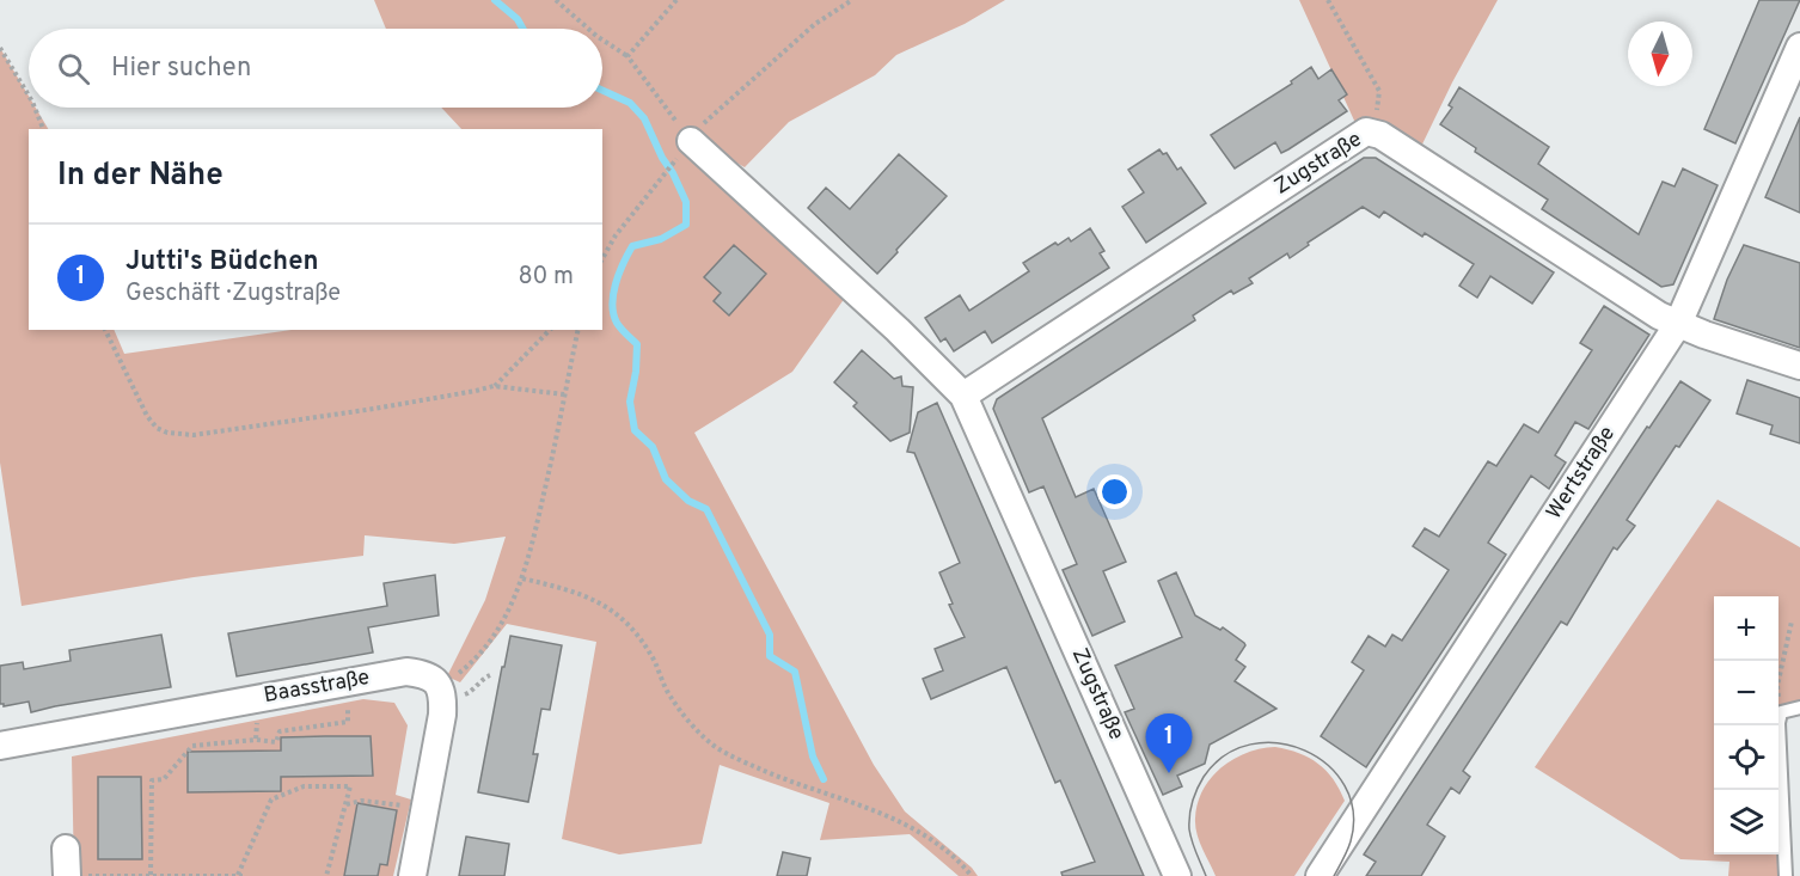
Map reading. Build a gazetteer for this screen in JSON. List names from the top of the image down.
{
  "streets": {
    "street": ["Zugstraße", "Wertstraße", "Baasstraße"]
  },
  "crossings": [
    ["Zugstraße", "Wertstraße"]
  ],
  "north": "bottom",
  "page": {
    "search": "Hier suchen",
    "heading": "In der Nähe",
    "list": [
      {
        "mark": "1",
        "name": "Jutti's Büdchen",
        "note": "Geschäft · Zugstraße",
        "value": "80 m"
      }
    ],
    "map_buttons": ["+", "−"],
    "pins": "1"
  }
}
